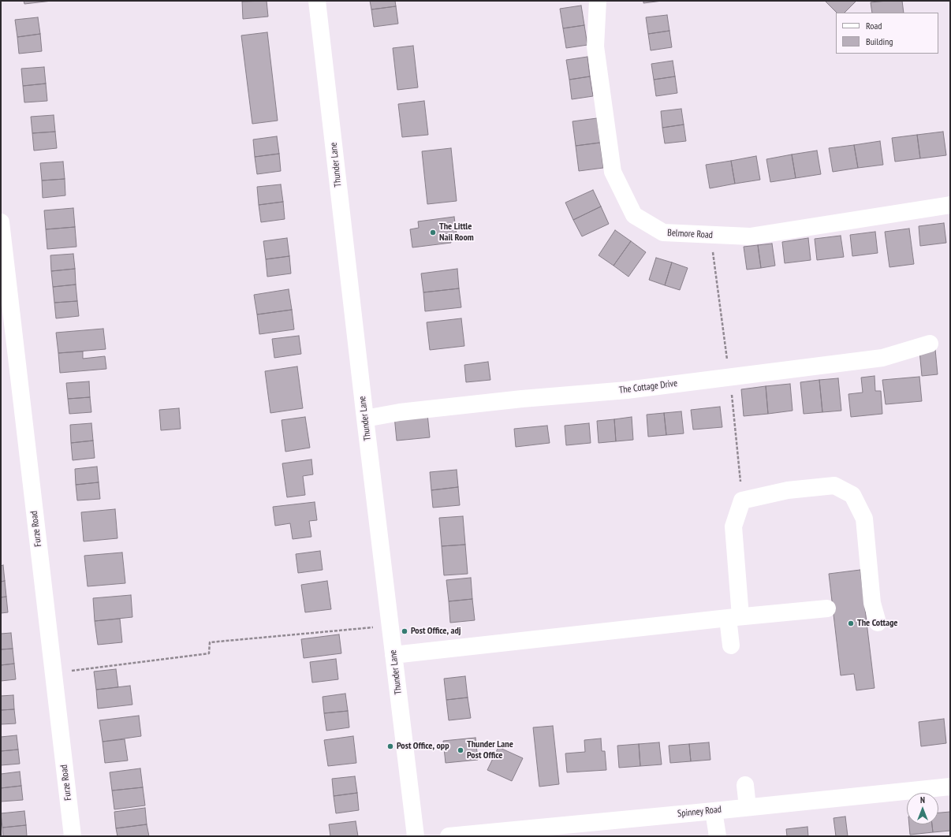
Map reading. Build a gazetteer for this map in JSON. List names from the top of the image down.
{
  "streets": {
    "street": [
      "Thunder Lane",
      "Belmore Road",
      "The Cottage Drive",
      "Furze Road",
      "Spinney Road"
    ]
  },
  "crossings": [
    ["Thunder Lane", "The Cottage Drive"]
  ],
  "places": [
    "The Little Nail Room",
    "The Cottage",
    "Post Office, adj",
    "Post Office, opp",
    "Thunder Lane Post Office"
  ],
  "legend": ["Road", "Building"],
  "north": "top"
}
